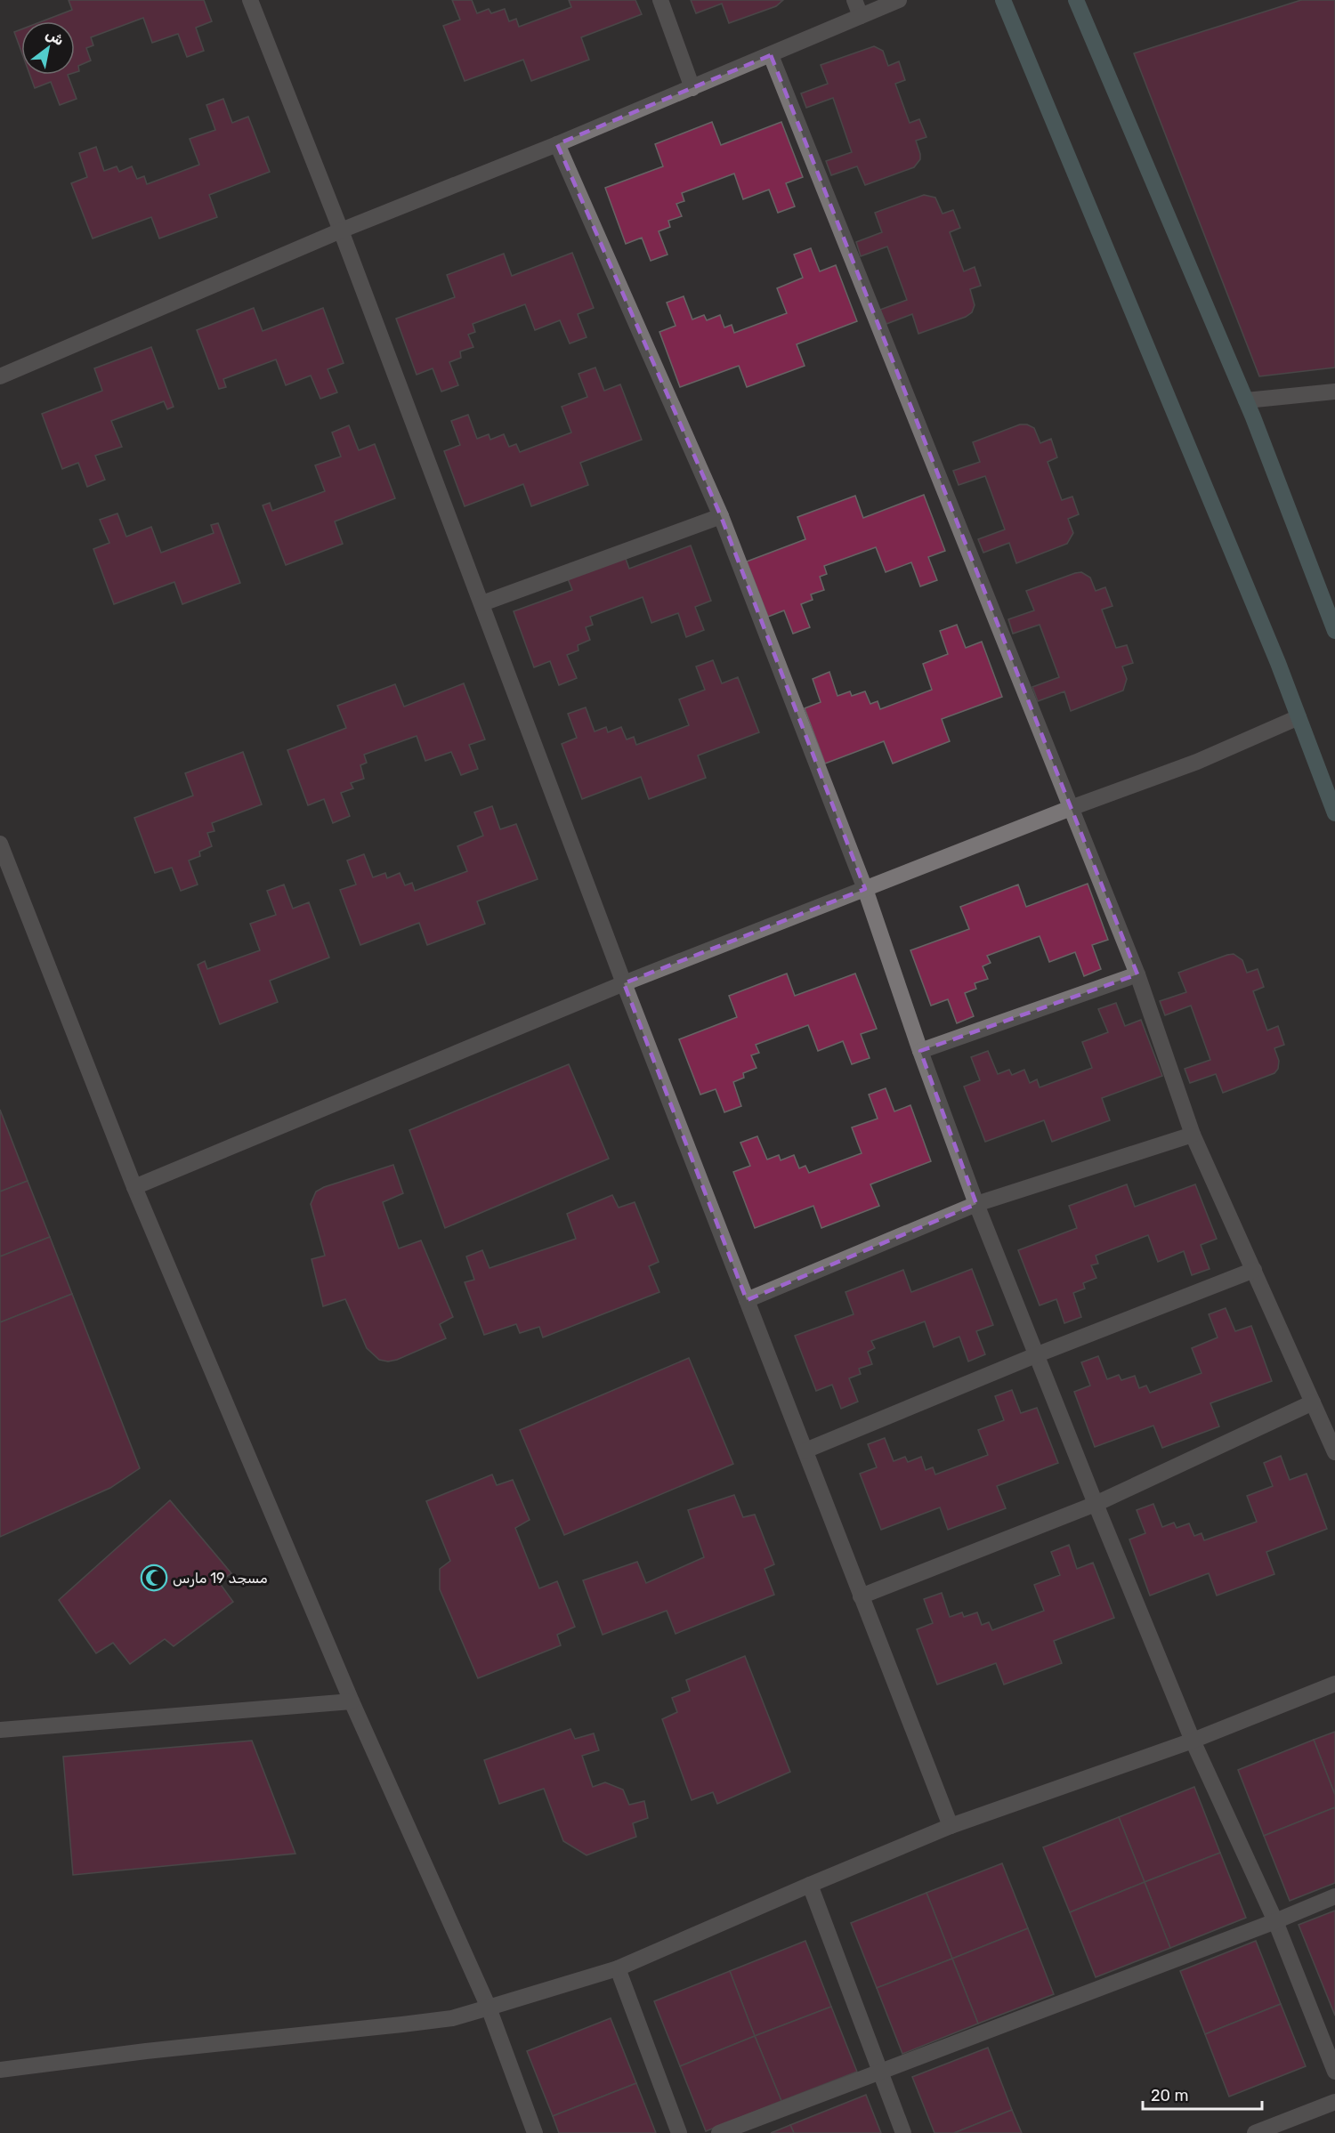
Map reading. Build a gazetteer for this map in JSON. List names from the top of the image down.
{
  "places": {
    "mosque": ["مسجد 19 مارس"]
  },
  "scale_bar": "20 m",
  "north": "top right"
}
